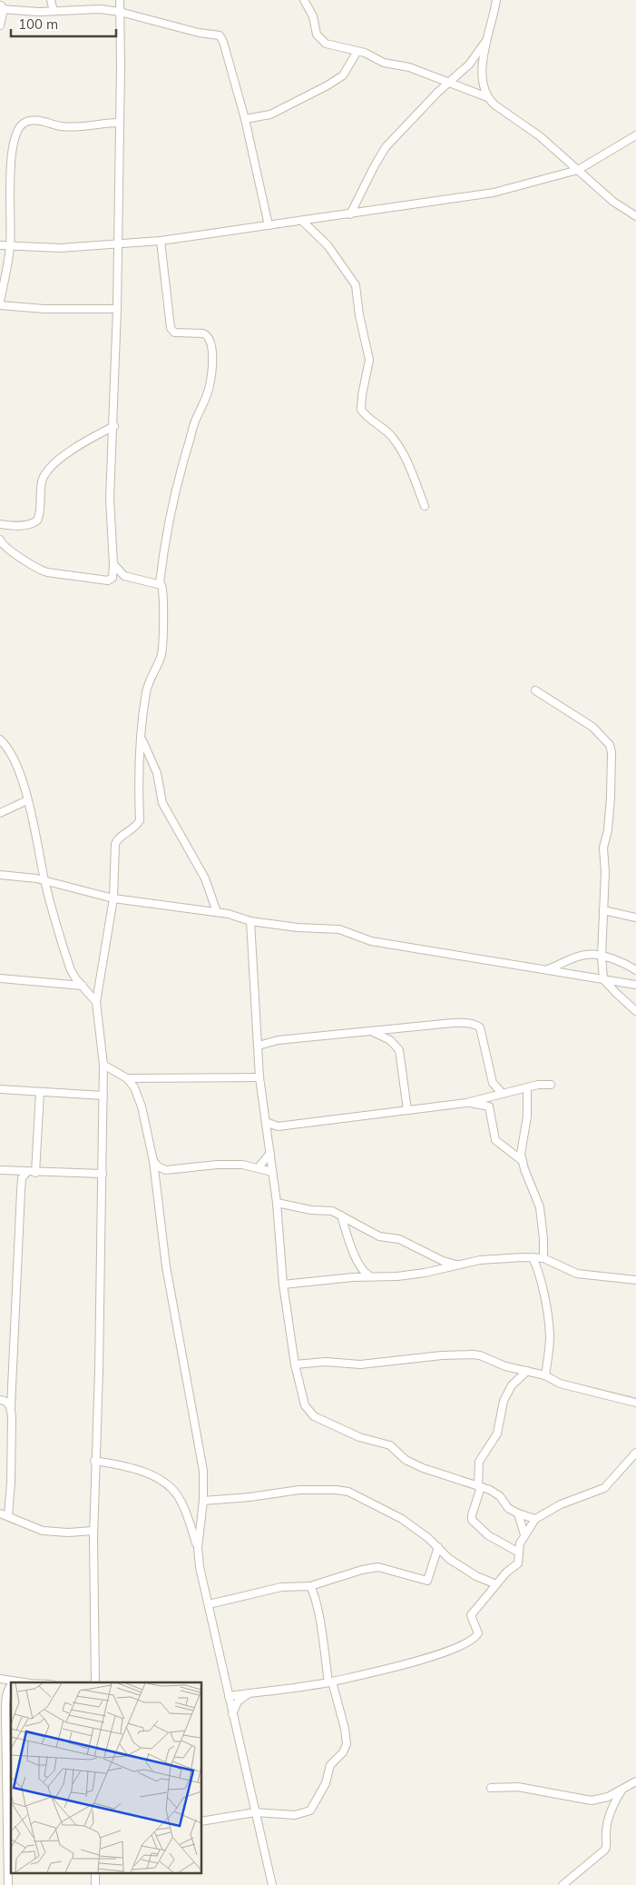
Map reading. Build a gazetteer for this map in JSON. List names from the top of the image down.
{
  "scale_bar": "100 m"
}
